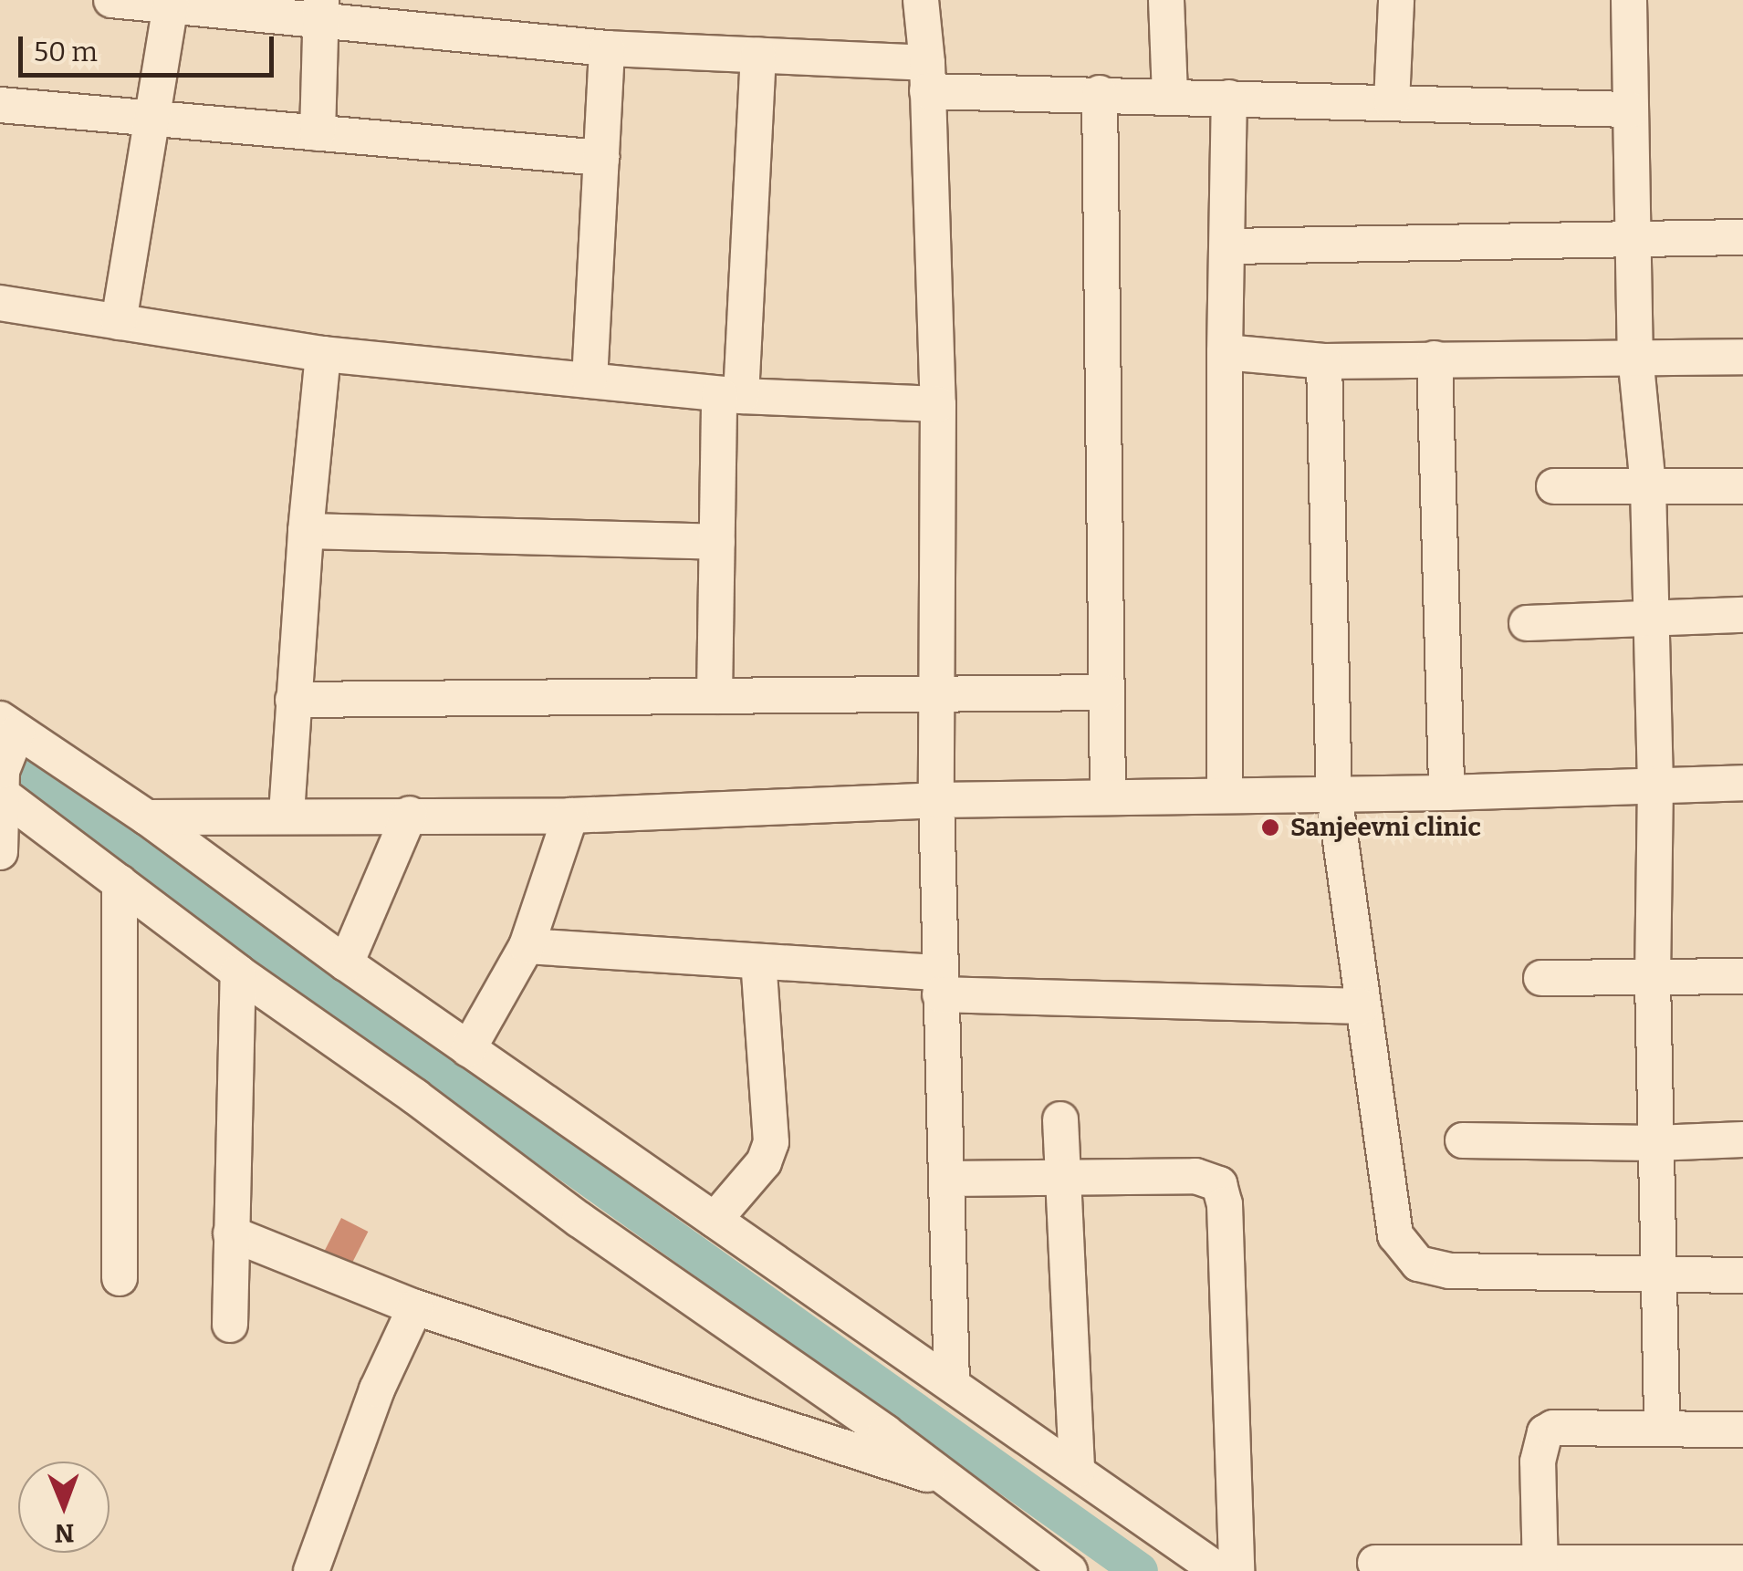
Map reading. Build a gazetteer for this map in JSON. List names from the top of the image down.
{
  "places": ["Sanjeevni clinic"],
  "scale_bar": "50 m",
  "north": "bottom"
}
